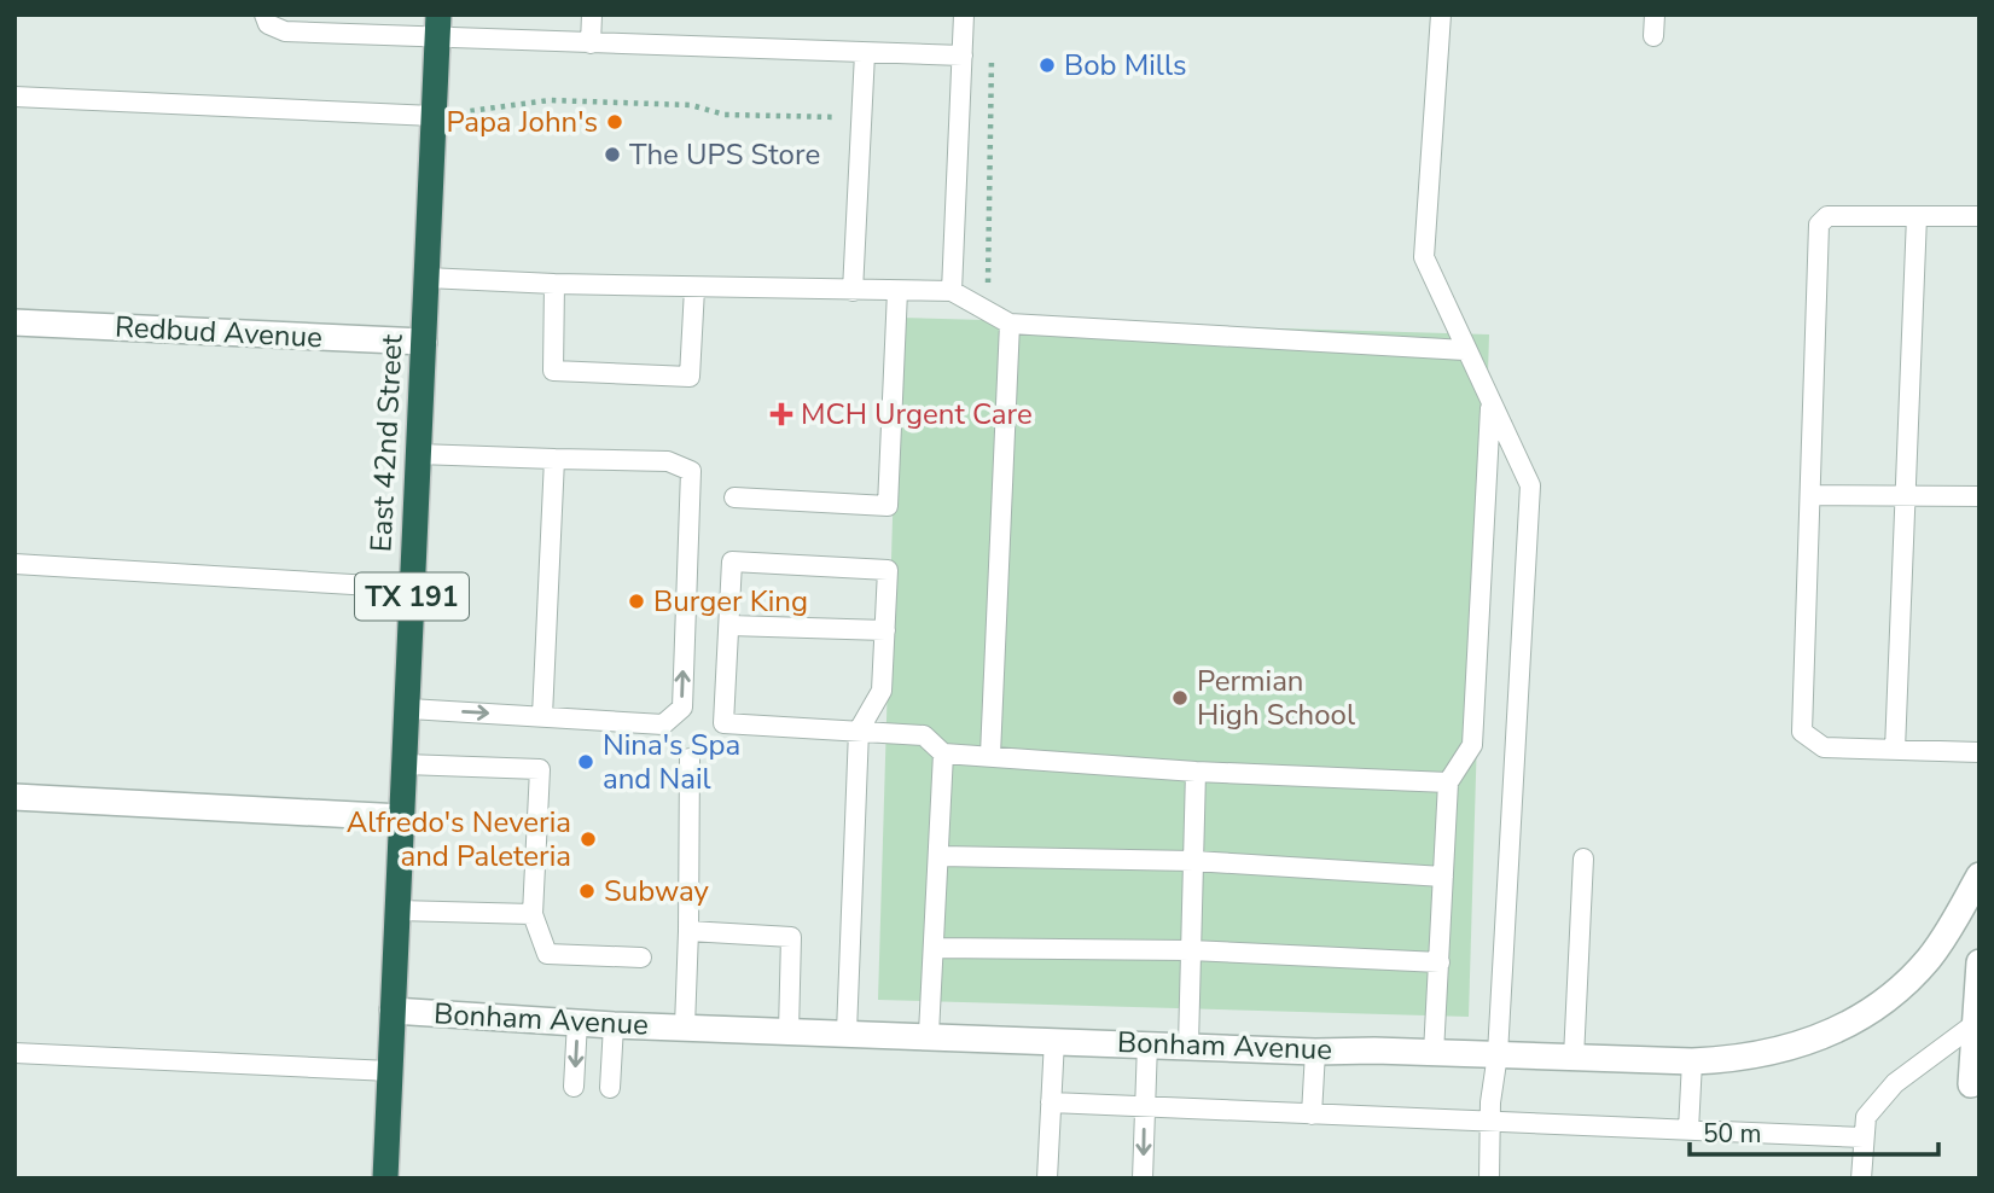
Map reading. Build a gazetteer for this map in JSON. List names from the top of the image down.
{
  "streets": {
    "highway": ["East 42nd Street", "TX 191"],
    "street": ["Redbud Avenue", "Bonham Avenue"]
  },
  "crossings": [
    ["Redbud Avenue", "East 42nd Street"],
    ["East 42nd Street", "Bonham Avenue"]
  ],
  "places": {
    "other": [
      "Bob Mills",
      "Papa John's",
      "The UPS Store",
      "Burger King",
      "Permian High School",
      "Nina's Spa and Nail",
      "Alfredo's Neveria and Paleteria",
      "Subway"
    ],
    "health": ["MCH Urgent Care"]
  },
  "scale_bar": "50 m"
}
